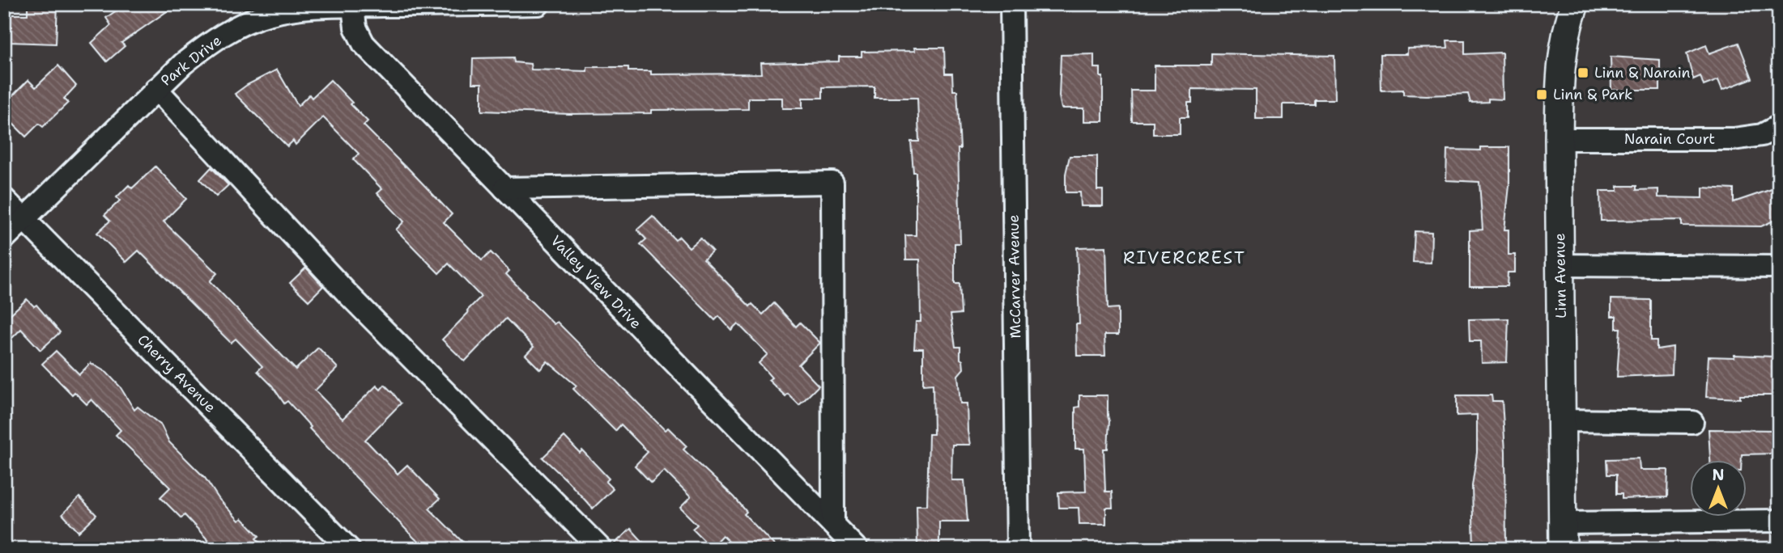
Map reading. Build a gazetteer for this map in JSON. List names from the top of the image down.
{
  "streets": {
    "main road": ["Linn Avenue"],
    "street": [
      "Park Drive",
      "Narain Court",
      "McCarver Avenue",
      "Valley View Drive",
      "Cherry Avenue"
    ]
  },
  "crossings": [
    ["Park Drive", "Valley View Drive"],
    ["Park Drive", "Cherry Avenue"],
    ["Narain Court", "Linn Avenue"]
  ],
  "districts": ["RIVERCREST"],
  "places": {
    "transit": ["Linn & Narain", "Linn & Park"]
  },
  "north": "top"
}
